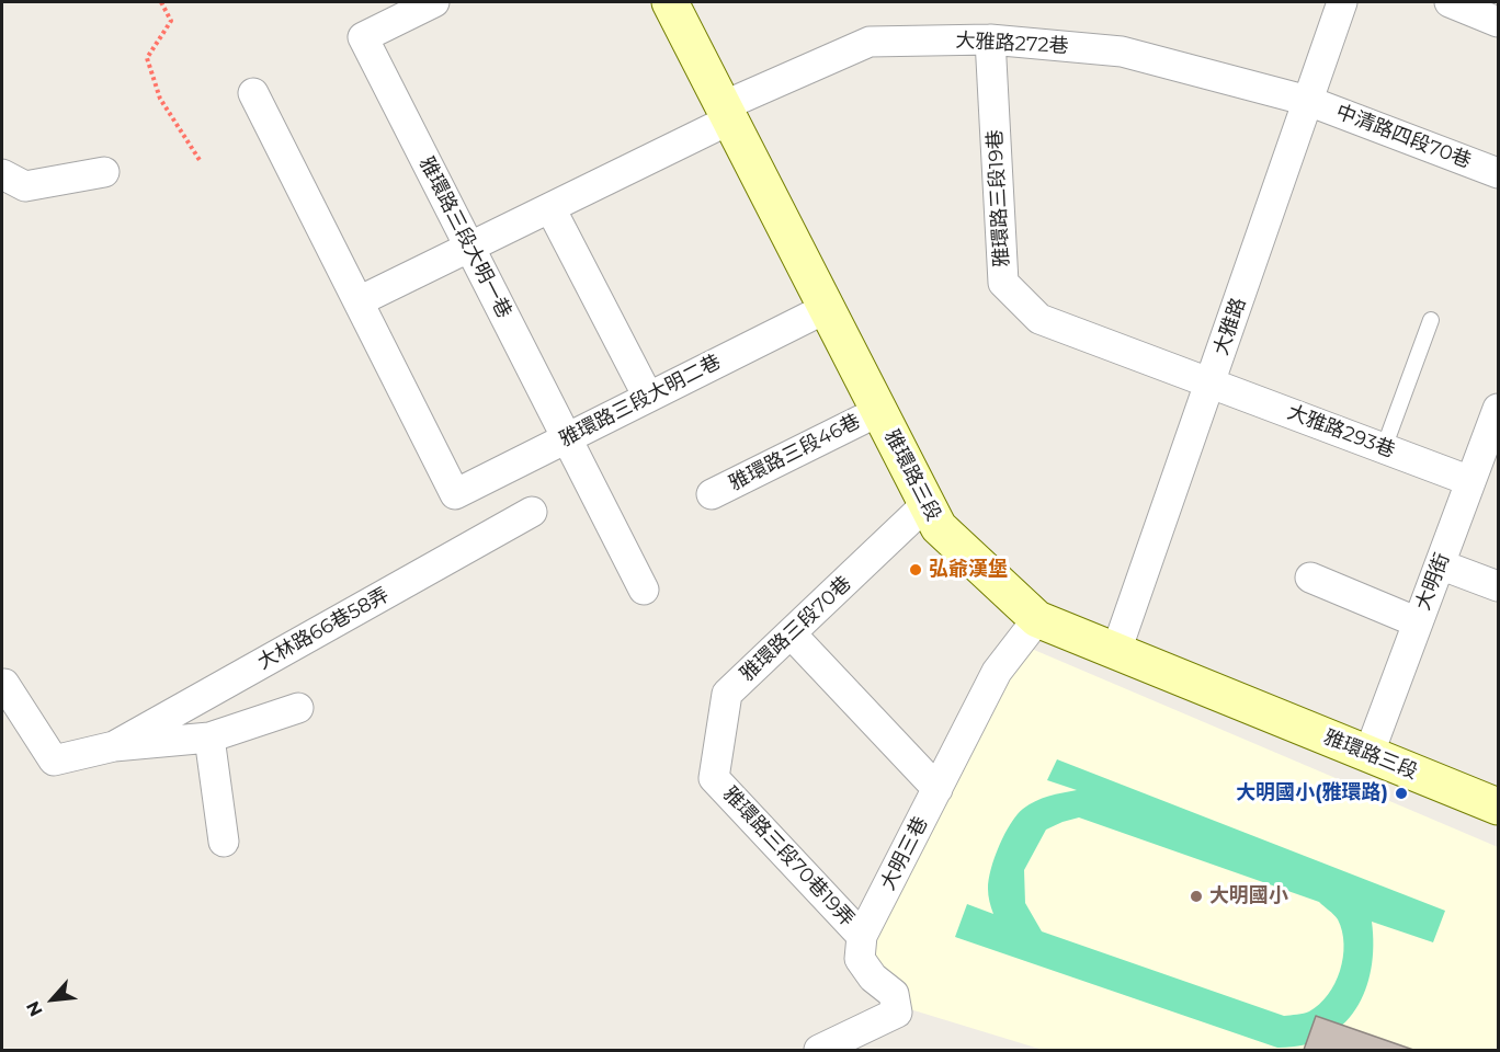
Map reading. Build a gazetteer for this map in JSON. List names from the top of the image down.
{
  "streets": {
    "street": [
      "大雅路272巷",
      "中清路四段70巷",
      "雅環路三段19巷",
      "雅環路三段大明一巷",
      "大雅路",
      "雅環路三段大明二巷",
      "大雅路293巷",
      "雅環路三段46巷",
      "雅環路三段",
      "大明街",
      "大林路66巷58弄",
      "雅環路三段70巷",
      "大明三巷",
      "雅環路三段70巷19弄"
    ]
  },
  "crossings": [
    ["大雅路272巷", "中清路四段70巷"],
    ["大雅路272巷", "雅環路三段19巷"],
    ["大雅路272巷", "大雅路"],
    ["大雅路272巷", "雅環路三段"],
    ["中清路四段70巷", "大雅路"],
    ["雅環路三段19巷", "大雅路"],
    ["雅環路三段19巷", "大雅路293巷"],
    ["雅環路三段大明一巷", "雅環路三段大明二巷"],
    ["大雅路", "大雅路293巷"],
    ["大雅路", "雅環路三段"],
    ["雅環路三段大明二巷", "雅環路三段"],
    ["大雅路293巷", "大明街"],
    ["雅環路三段46巷", "雅環路三段"],
    ["雅環路三段", "大明街"],
    ["雅環路三段", "雅環路三段70巷"],
    ["雅環路三段", "大明三巷"],
    ["雅環路三段70巷", "雅環路三段70巷19弄"],
    ["大明三巷", "雅環路三段70巷19弄"]
  ],
  "places": ["弘爺漢堡", "大明國小(雅環路)", "大明國小"],
  "north": "bottom left"
}
